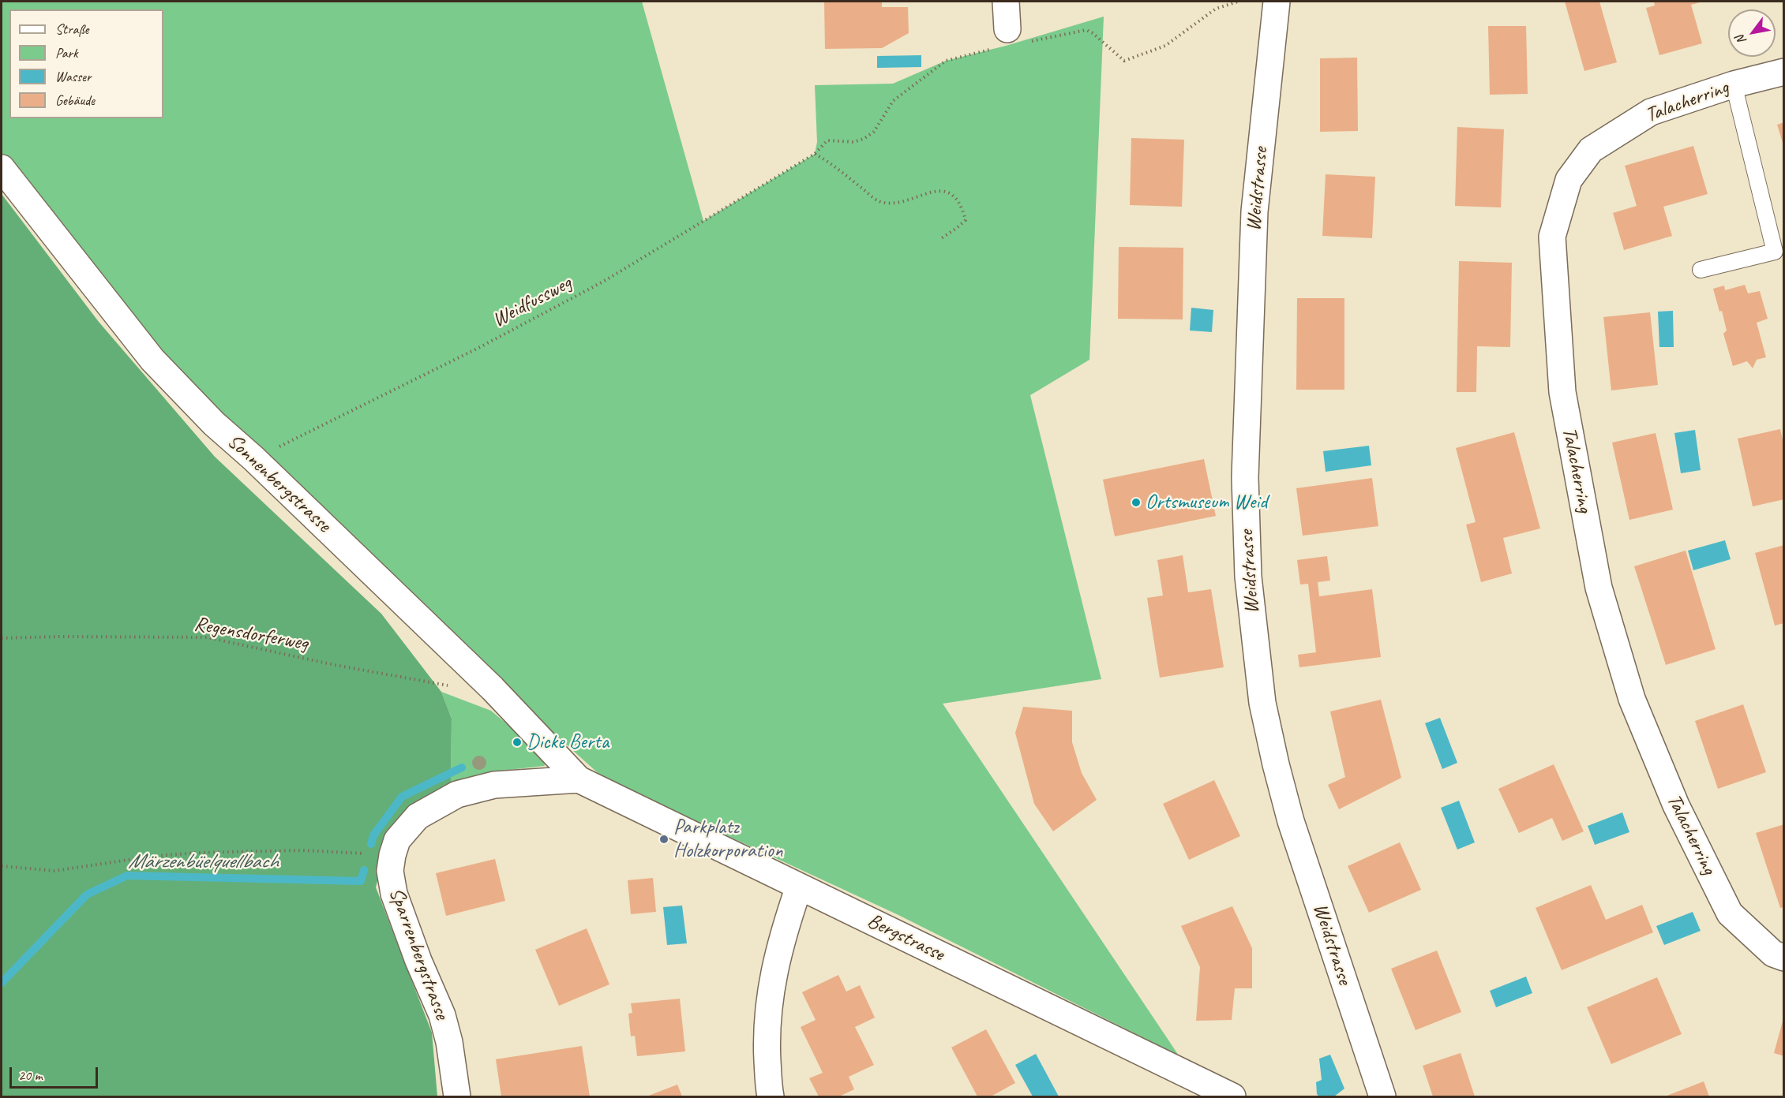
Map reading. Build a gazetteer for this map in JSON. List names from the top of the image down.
{
  "streets": {
    "street": [
      "Talacherring",
      "Weidstrasse",
      "Sonnenbergstrasse",
      "Bergstrasse",
      "Sparrenbergstrasse"
    ],
    "path": ["Weidfussweg", "Regensdorferweg"]
  },
  "crossings": [
    ["Weidfussweg", "Sonnenbergstrasse"],
    ["Sonnenbergstrasse", "Regensdorferweg"],
    ["Sonnenbergstrasse", "Bergstrasse"],
    ["Sonnenbergstrasse", "Sparrenbergstrasse"],
    ["Bergstrasse", "Sparrenbergstrasse"]
  ],
  "water": ["Märzenbüelquellbach"],
  "places": ["Ortsmuseum Weid", "Dicke Berta", "Parkplatz Holzkorporation"],
  "legend": [
    "Straße",
    "Park",
    "Wasser",
    "Gebäude"
  ],
  "scale_bar": "20 m",
  "north": "bottom left"
}
